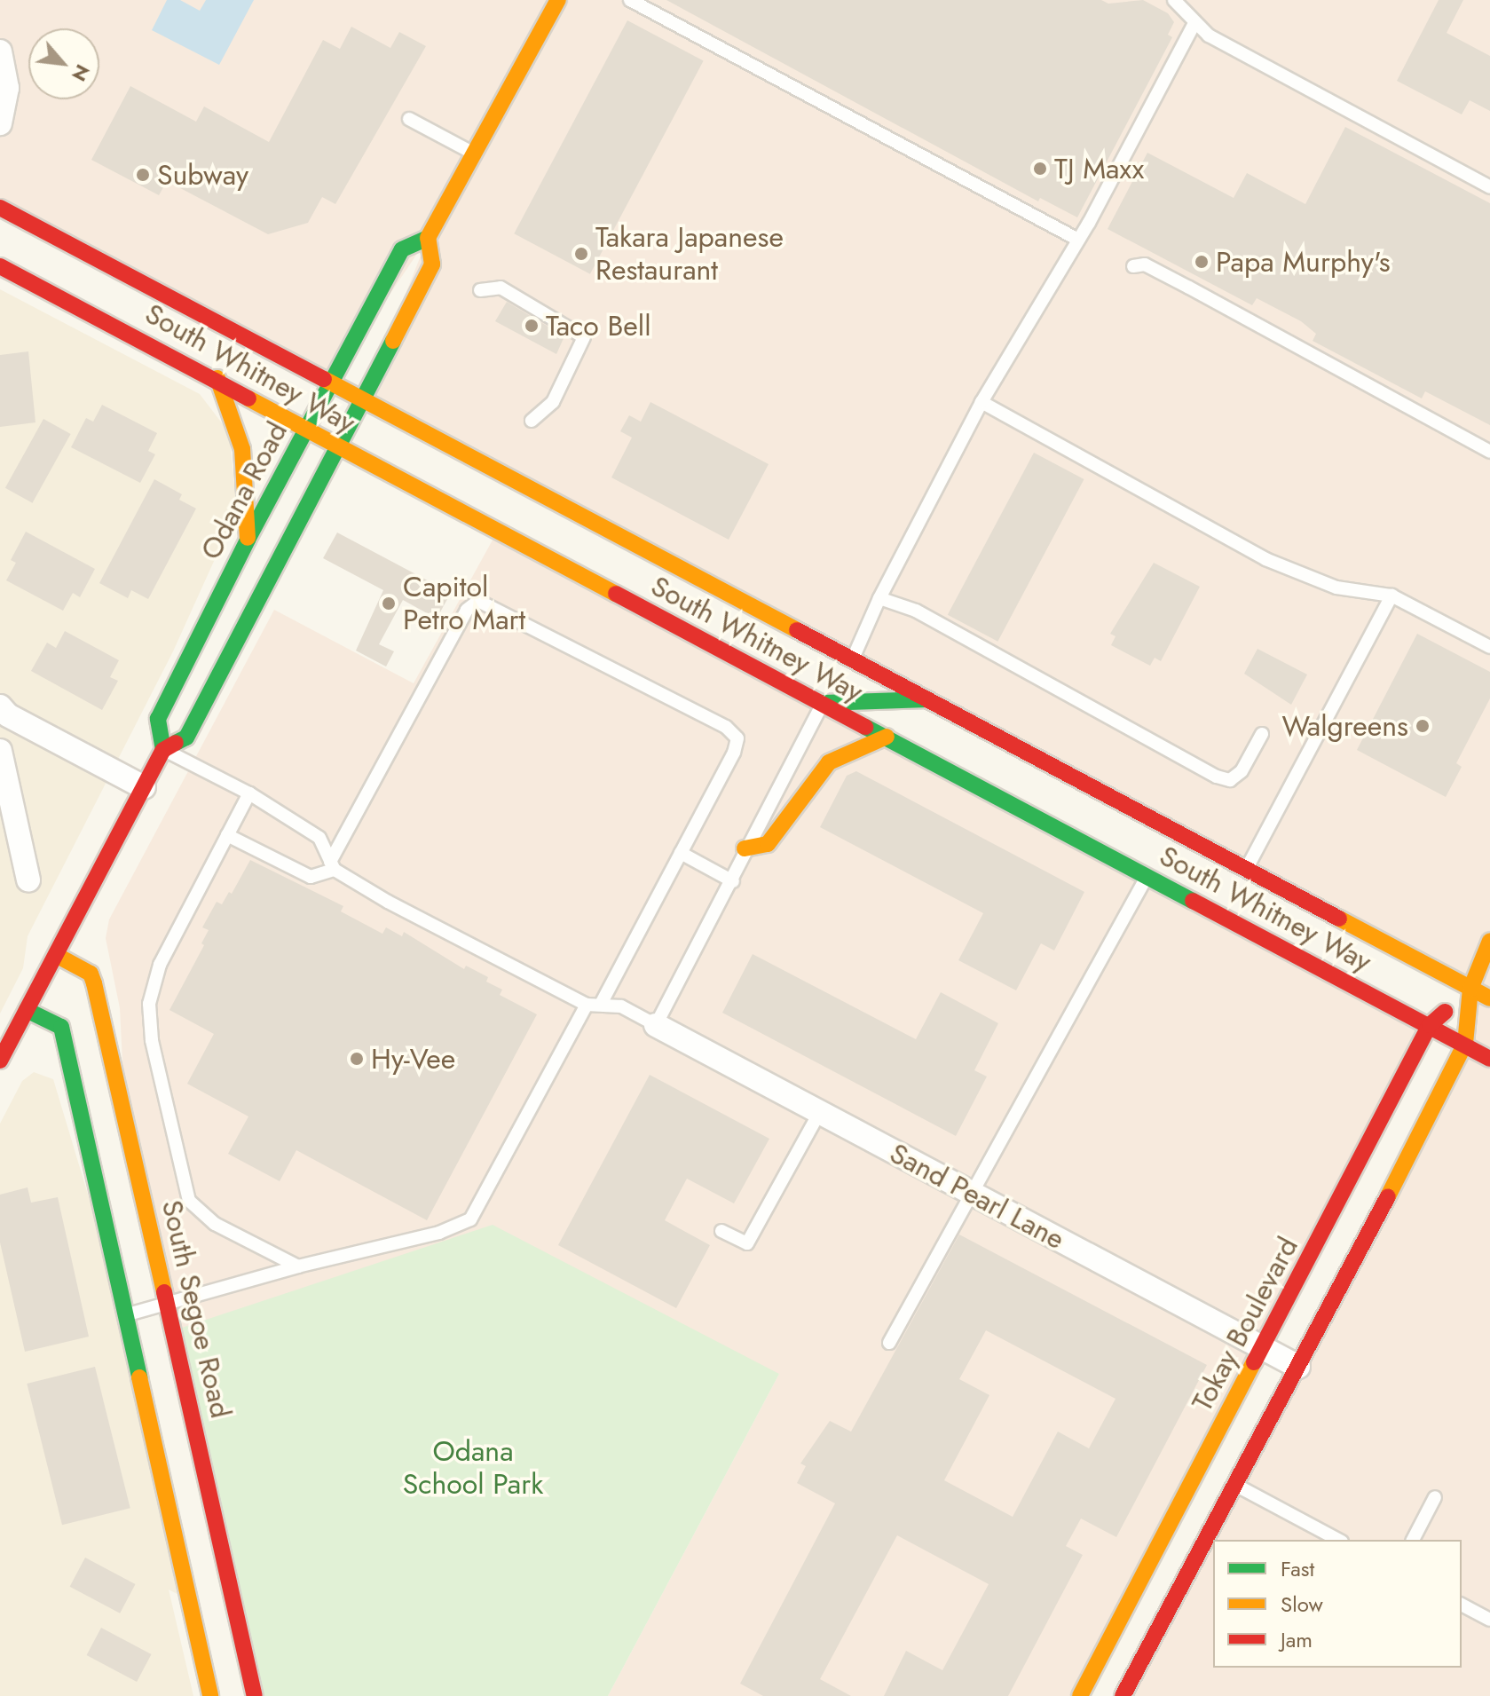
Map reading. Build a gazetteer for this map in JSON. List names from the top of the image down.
{
  "streets": {
    "street": [
      "South Whitney Way",
      "Odana Road",
      "Sand Pearl Lane",
      "South Segoe Road",
      "Tokay Boulevard"
    ]
  },
  "crossings": [
    ["South Whitney Way", "Odana Road"],
    ["South Whitney Way", "Tokay Boulevard"],
    ["Sand Pearl Lane", "Tokay Boulevard"]
  ],
  "parks": ["Odana School Park"],
  "places": [
    "TJ Maxx",
    "Subway",
    "Takara Japanese Restaurant",
    "Papa Murphy's",
    "Taco Bell",
    "Capitol Petro Mart",
    "Walgreens",
    "Hy-Vee"
  ],
  "legend": ["Fast", "Slow", "Jam"],
  "north": "bottom right"
}
